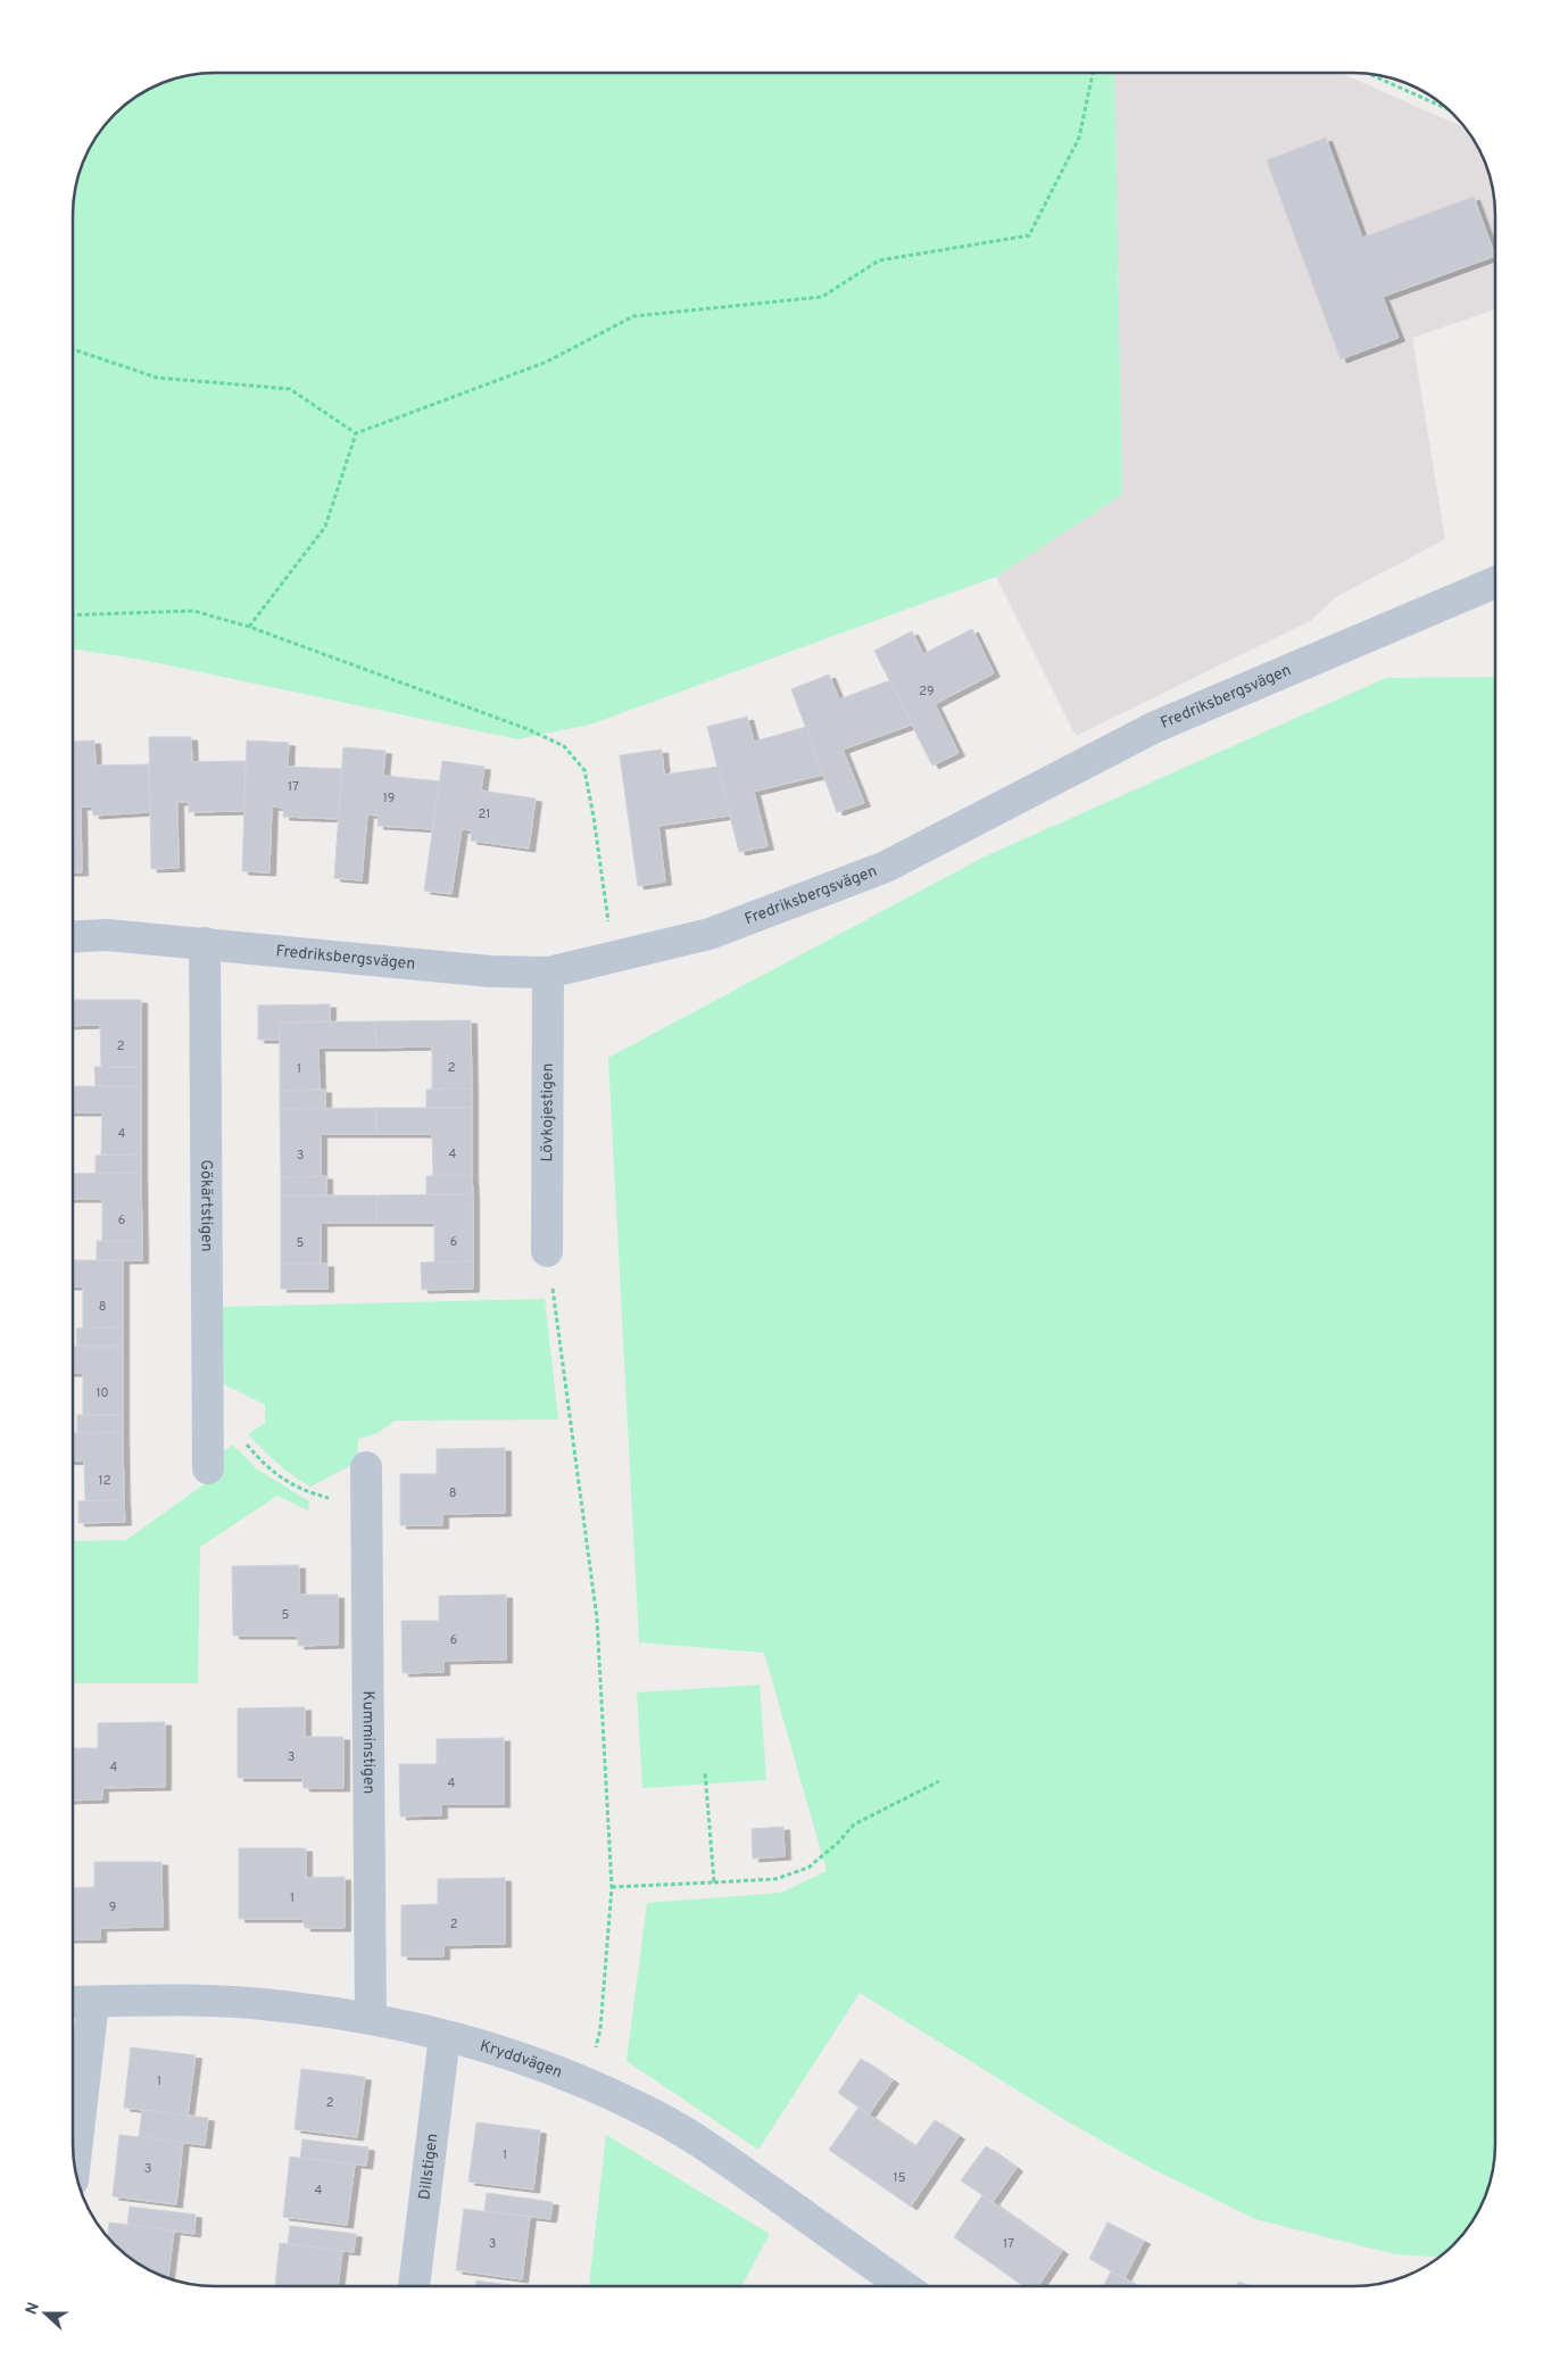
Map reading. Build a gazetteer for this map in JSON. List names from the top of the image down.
{
  "streets": {
    "street": [
      "Fredriksbergsvägen",
      "Lövkojestigen",
      "Gökärtstigen",
      "Kumminstigen",
      "Kryddvägen",
      "Dillstigen"
    ]
  },
  "crossings": [
    ["Fredriksbergsvägen", "Lövkojestigen"],
    ["Fredriksbergsvägen", "Gökärtstigen"],
    ["Kumminstigen", "Kryddvägen"],
    ["Kryddvägen", "Dillstigen"]
  ],
  "house_numbers": [
    "29",
    "17",
    "19",
    "21",
    "2",
    "2",
    "1",
    "4",
    "4",
    "3",
    "6",
    "6",
    "5",
    "8",
    "10",
    "12",
    "8",
    "5",
    "6",
    "3",
    "4",
    "4",
    "1",
    "9",
    "2",
    "1",
    "2",
    "1",
    "3",
    "15",
    "4",
    "3",
    "17"
  ],
  "north": "left"
}
